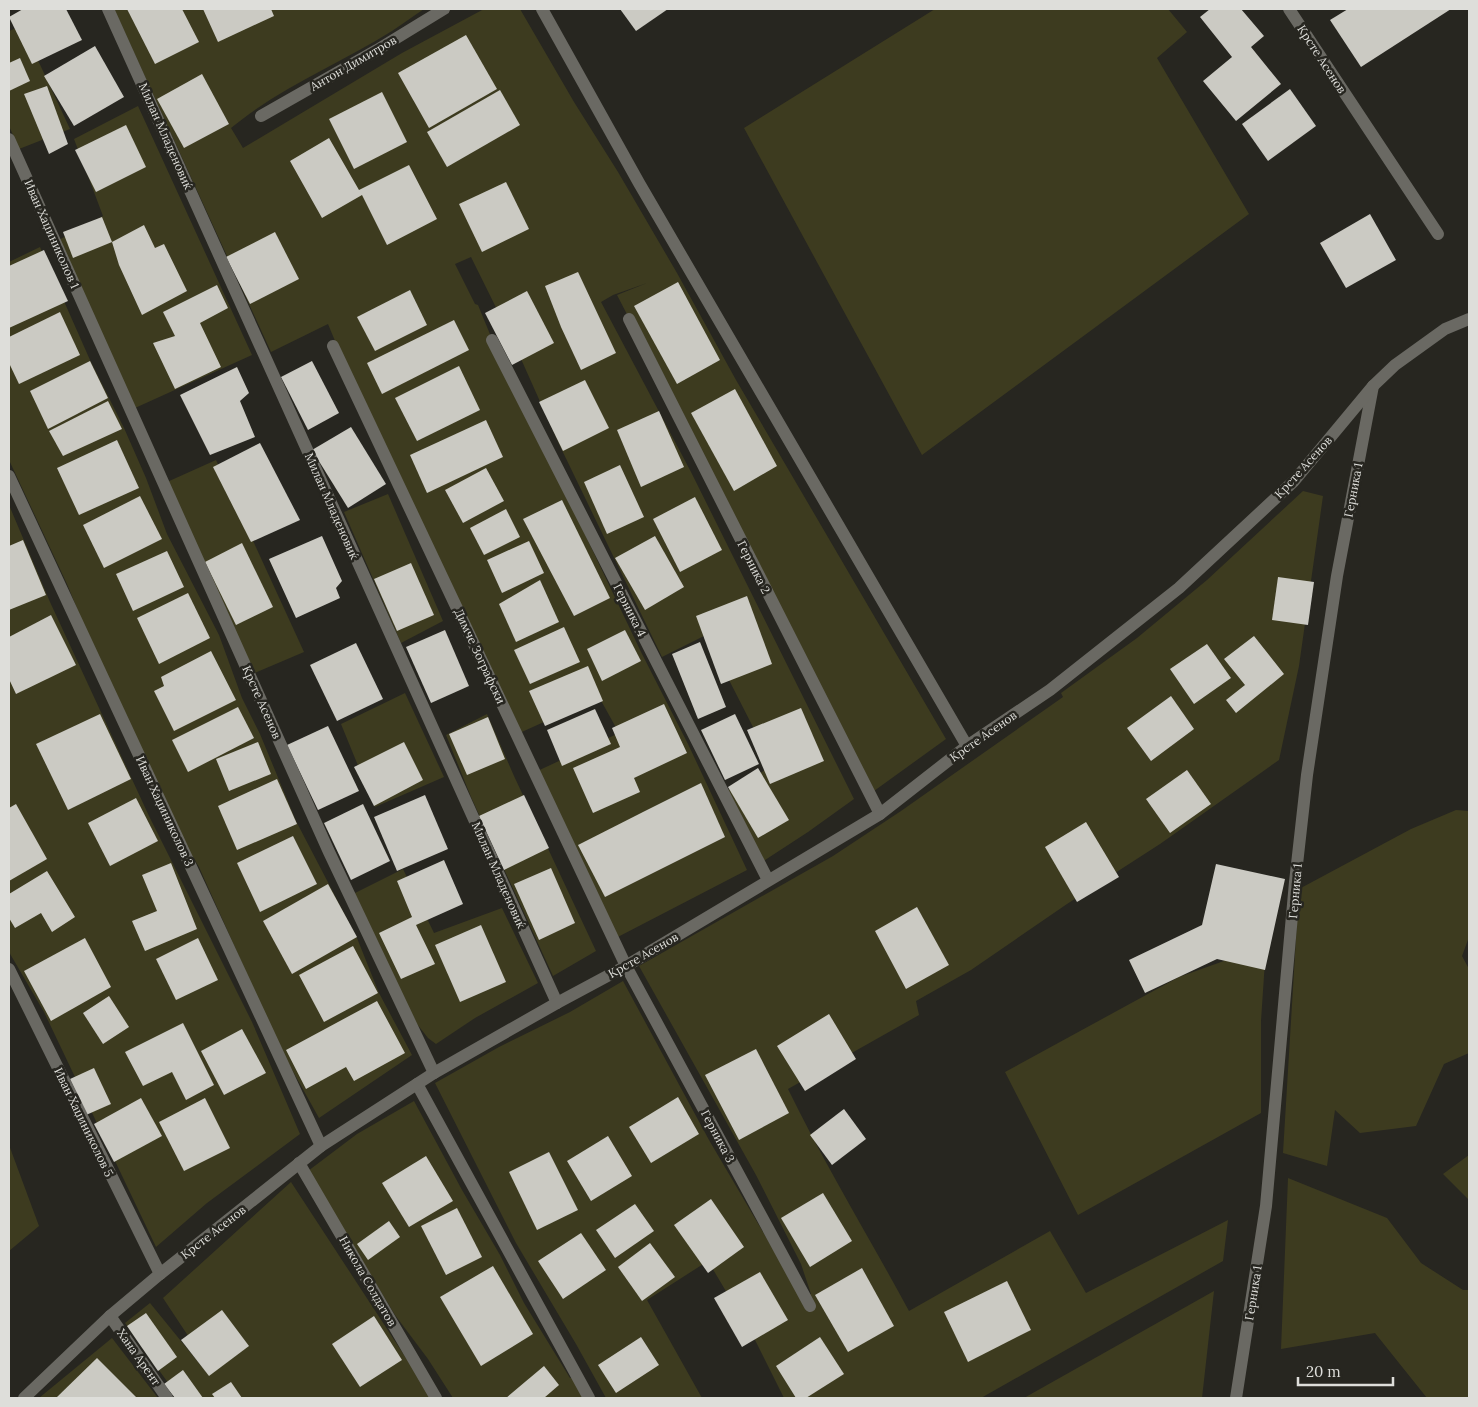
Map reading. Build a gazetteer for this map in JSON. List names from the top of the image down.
{
  "streets": {
    "street": [
      "Крсте Асенов",
      "Антон Димитров",
      "Милан Младеновиќ",
      "Иван Хаџиниколов 1",
      "Герника 1",
      "Герника 2",
      "Герника 4",
      "Димче Зографски",
      "Иван Хаџиниколов 3",
      "Иван Хаџиниколов 5",
      "Герника 3",
      "Никола Солдатов",
      "Хана Арент"
    ]
  },
  "crossings": [
    ["Крсте Асенов", "Милан Младеновиќ"],
    ["Крсте Асенов", "Иван Хаџиниколов 1"],
    ["Крсте Асенов", "Герника 1"],
    ["Крсте Асенов", "Герника 2"],
    ["Крсте Асенов", "Герника 4"],
    ["Крсте Асенов", "Димче Зографски"],
    ["Крсте Асенов", "Иван Хаџиниколов 3"],
    ["Крсте Асенов", "Иван Хаџиниколов 5"],
    ["Крсте Асенов", "Герника 3"],
    ["Крсте Асенов", "Никола Солдатов"],
    ["Крсте Асенов", "Хана Арент"],
    ["Димче Зографски", "Герника 3"]
  ],
  "scale_bar": "20 m"
}
